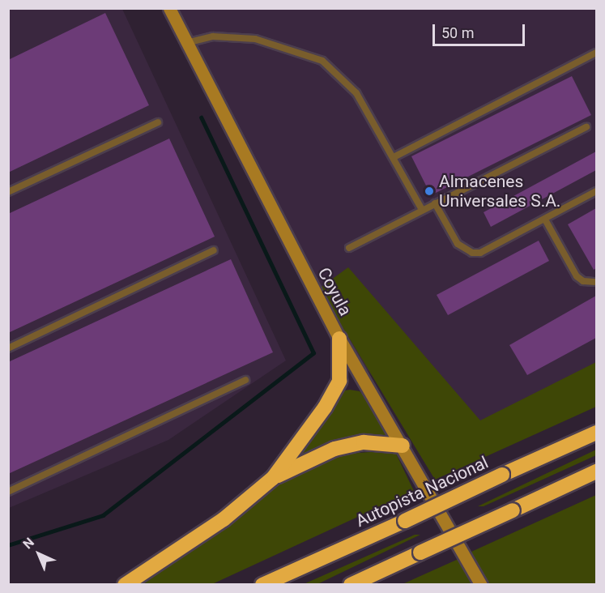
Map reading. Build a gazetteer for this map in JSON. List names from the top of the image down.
{
  "streets": {
    "highway": ["Autopista Nacional"],
    "street": ["Coyula"]
  },
  "places": ["Almacenes Universales S.A."],
  "scale_bar": "50 m",
  "north": "top left"
}
